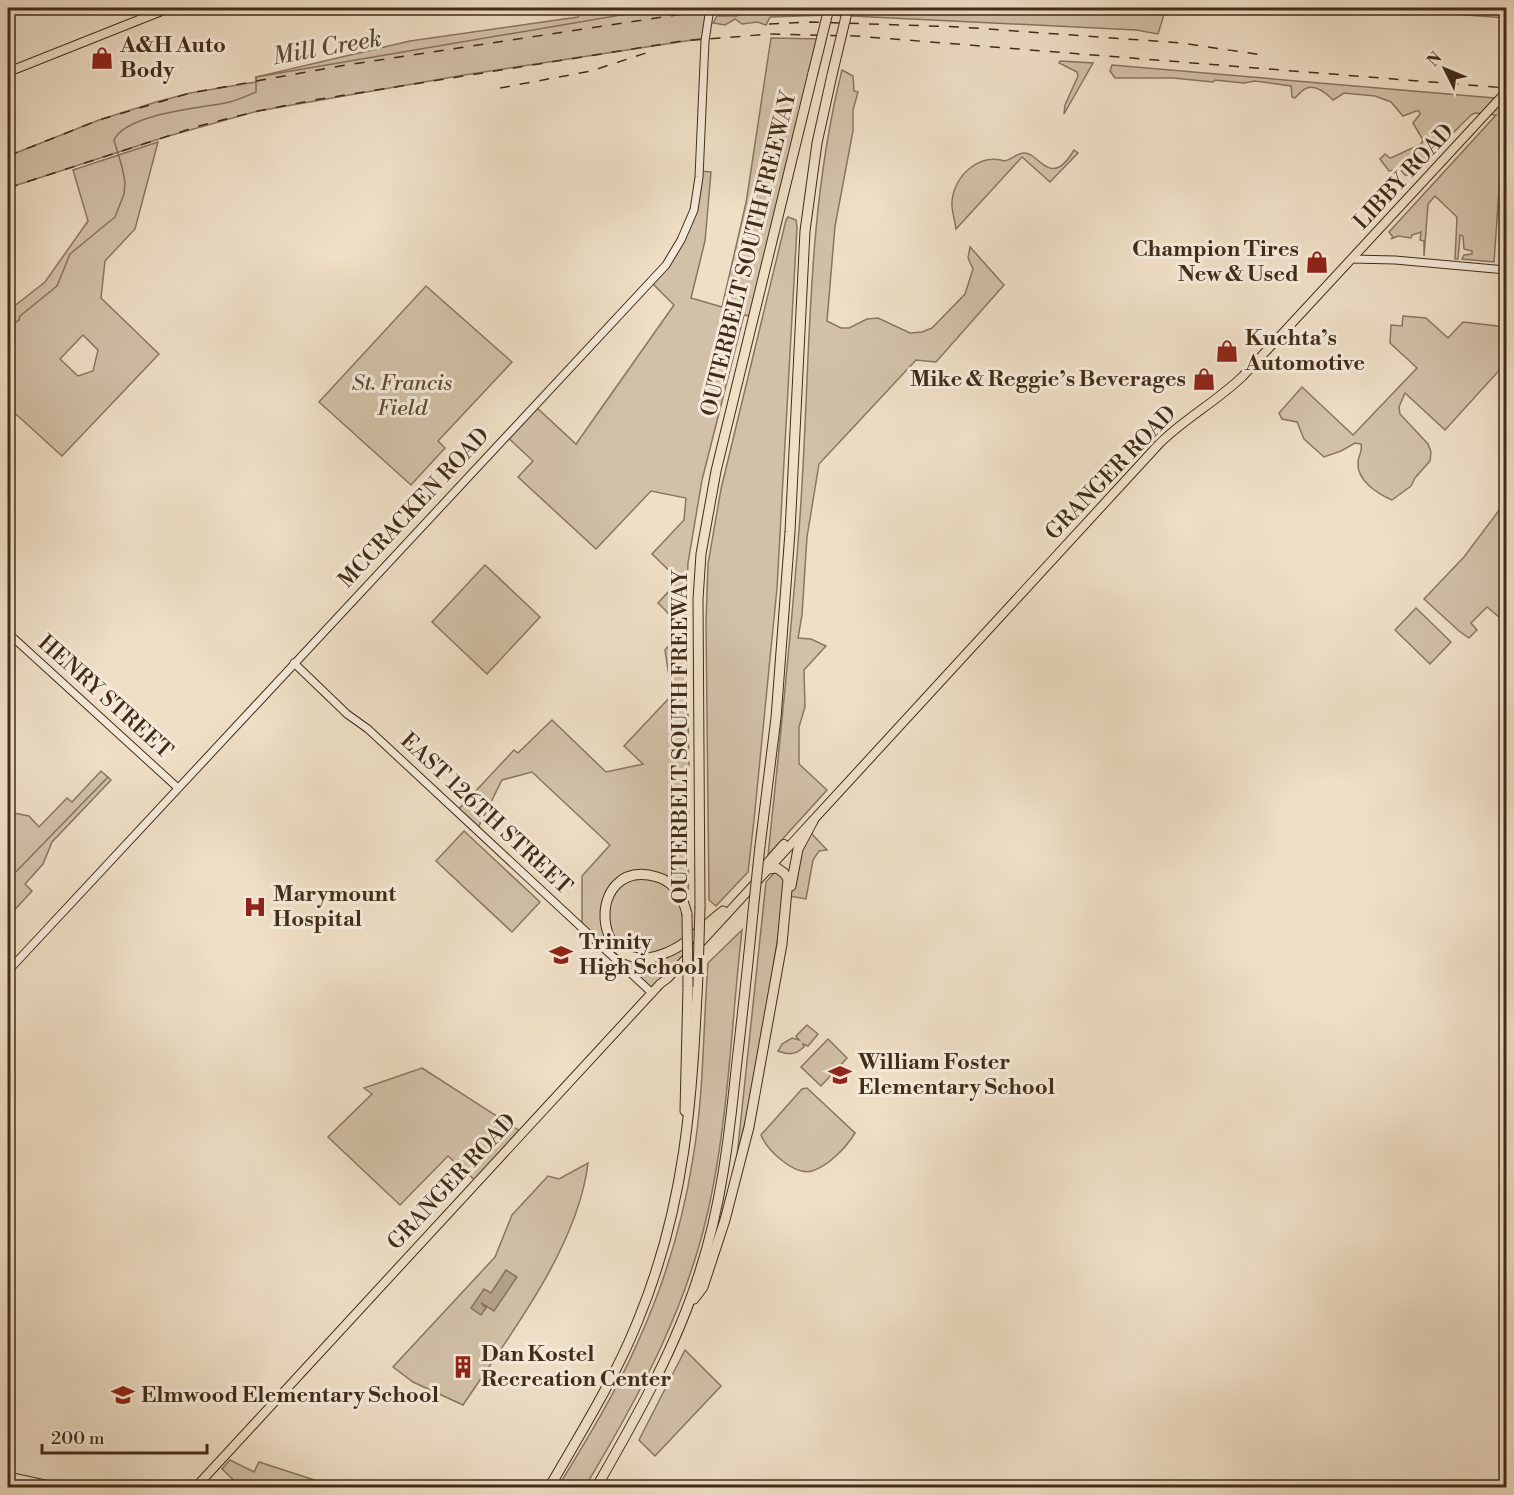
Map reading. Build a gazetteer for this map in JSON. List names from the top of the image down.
{
  "streets": {
    "highway": ["OUTERBELT SOUTH FREEWAY"],
    "main road": ["LIBBY ROAD", "GRANGER ROAD"],
    "street": ["MCCRACKEN ROAD", "HENRY STREET", "EAST 126TH STREET"]
  },
  "crossings": [
    ["LIBBY ROAD", "GRANGER ROAD"],
    ["GRANGER ROAD", "EAST 126TH STREET"],
    ["MCCRACKEN ROAD", "HENRY STREET"],
    ["MCCRACKEN ROAD", "EAST 126TH STREET"]
  ],
  "water": ["Mill Creek"],
  "parks": ["St. Francis Field"],
  "places": {
    "shop": [
      "A&H Auto Body",
      "Champion Tires New & Used",
      "Kuchta’s Automotive",
      "Mike & Reggie’s Beverages"
    ],
    "hospital": ["Marymount Hospital"],
    "school or university": ["Trinity High School", "William Foster Elementary School", "Elmwood Elementary School"],
    "building": ["Dan Kostel Recreation Center"]
  },
  "scale_bar": "200 m",
  "north": "top left"
}
